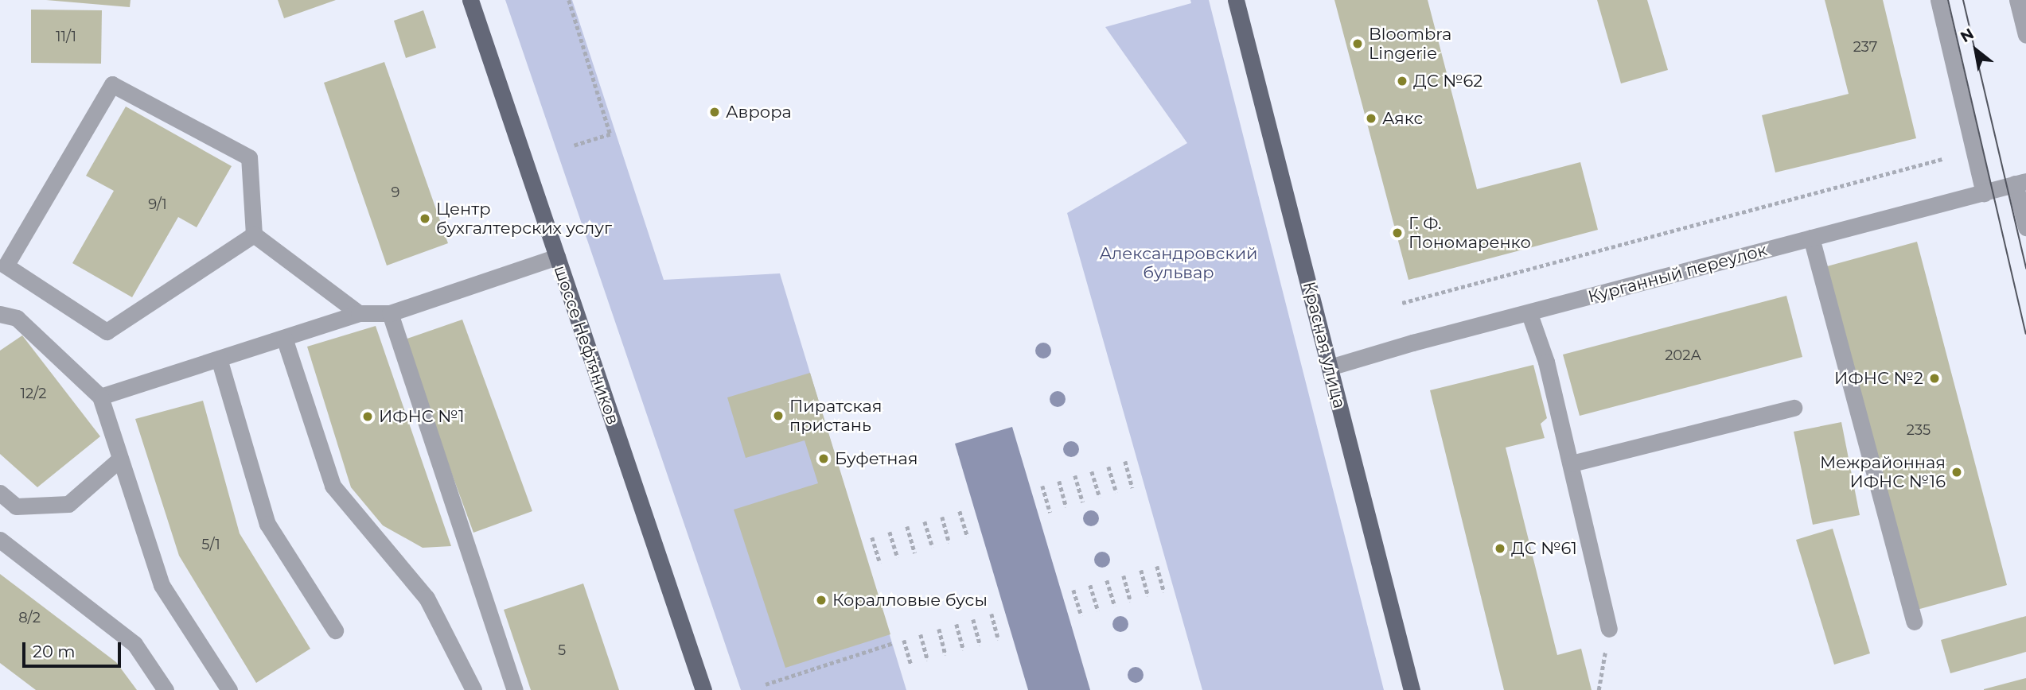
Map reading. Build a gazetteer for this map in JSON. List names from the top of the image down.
{
  "streets": {
    "main road": ["шоссе Нефтяников", "Красная улица"],
    "street": ["Курганный переулок"]
  },
  "crossings": [
    ["Курганный переулок", "Красная улица"]
  ],
  "parks": ["Александровский бульвар"],
  "places": [
    "Bloombra Lingerie",
    "ДС №62",
    "Аврора",
    "Аякс",
    "Центр бухгалтерских услуг",
    "Г. Ф. Пономаренко",
    "ИФНС №2",
    "Пиратская пристань",
    "ИФНС №1",
    "Буфетная",
    "Межрайонная ИФНС №16",
    "ДС №61",
    "Коралловые бусы"
  ],
  "house_numbers": [
    "11/1",
    "237",
    "9",
    "9/1",
    "202А",
    "12/2",
    "235",
    "5/1",
    "8/2",
    "5"
  ],
  "scale_bar": "20 m",
  "north": "top left"
}
